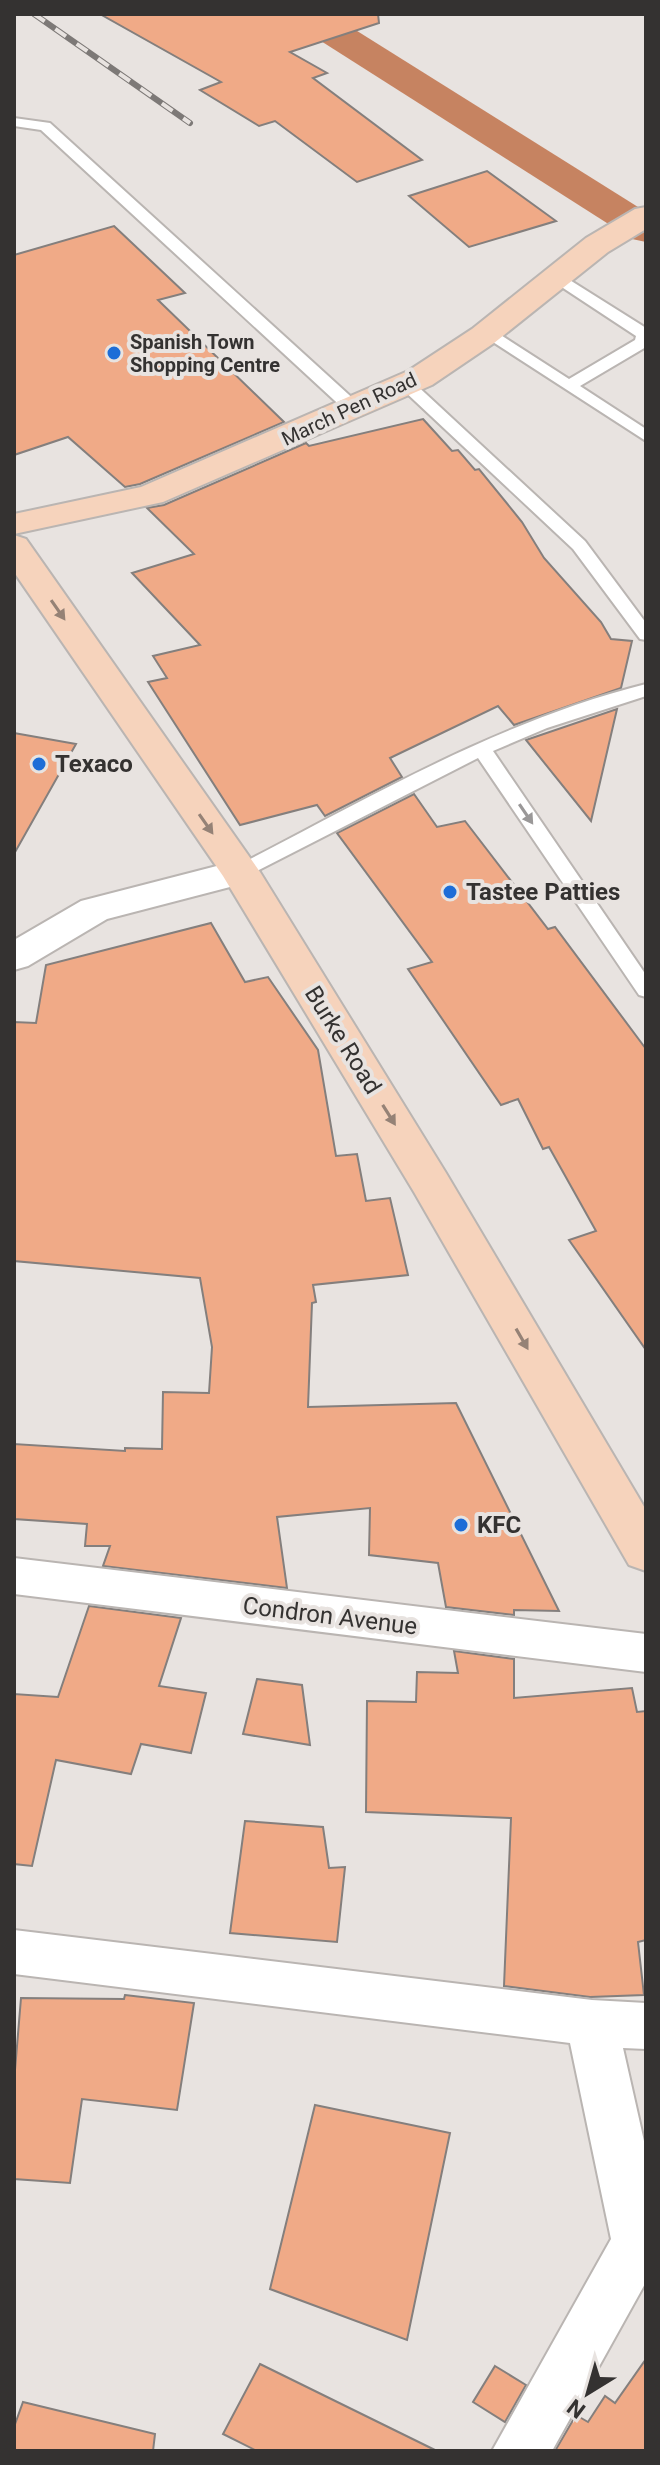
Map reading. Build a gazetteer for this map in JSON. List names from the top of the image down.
{
  "streets": {
    "main road": ["March Pen Road", "Burke Road"],
    "street": ["Condron Avenue"]
  },
  "one_way": ["Burke Road"],
  "places": [
    "Spanish Town Shopping Centre",
    "Texaco",
    "Tastee Patties",
    "KFC"
  ],
  "north": "bottom left"
}
